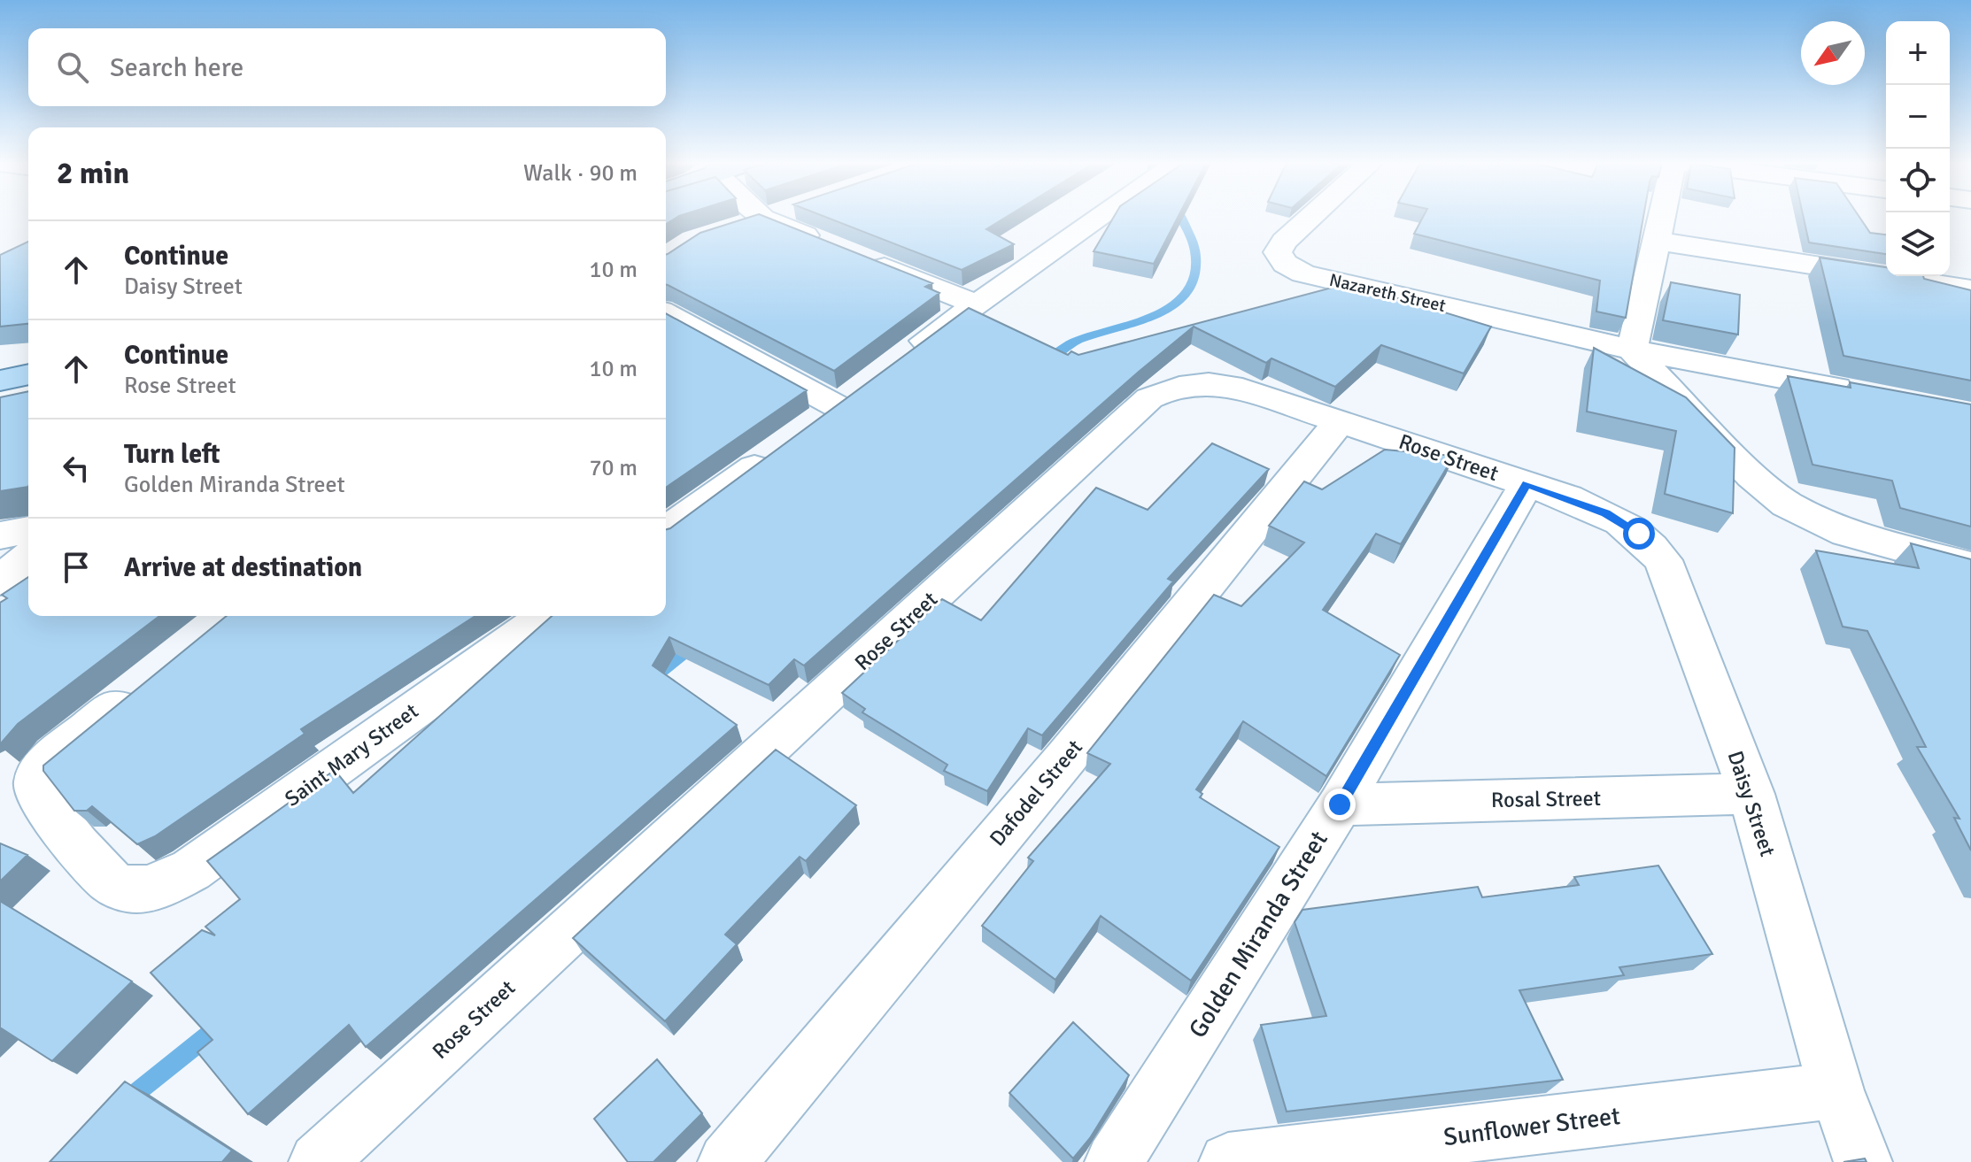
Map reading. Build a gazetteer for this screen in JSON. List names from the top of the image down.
{
  "streets": {
    "street": [
      "Nazareth Street",
      "Rose Street",
      "Saint Mary Street",
      "Dafodel Street",
      "Rosal Street",
      "Daisy Street",
      "Golden Miranda Street",
      "Sunflower Street"
    ]
  },
  "crossings": [
    ["Rose Street", "Dafodel Street"],
    ["Rose Street", "Daisy Street"],
    ["Rose Street", "Golden Miranda Street"],
    ["Rosal Street", "Daisy Street"],
    ["Rosal Street", "Golden Miranda Street"],
    ["Daisy Street", "Golden Miranda Street"],
    ["Daisy Street", "Sunflower Street"]
  ],
  "north": "bottom left",
  "page": {
    "map_buttons": ["+", "−"],
    "search": "Search here",
    "heading": ["2 min", "Walk · 90 m"],
    "list": [
      ["Continue", "Daisy Street", "10 m"],
      ["Continue", "Rose Street", "10 m"],
      ["Turn left", "Golden Miranda Street", "70 m"],
      "Arrive at destination"
    ]
  }
}
